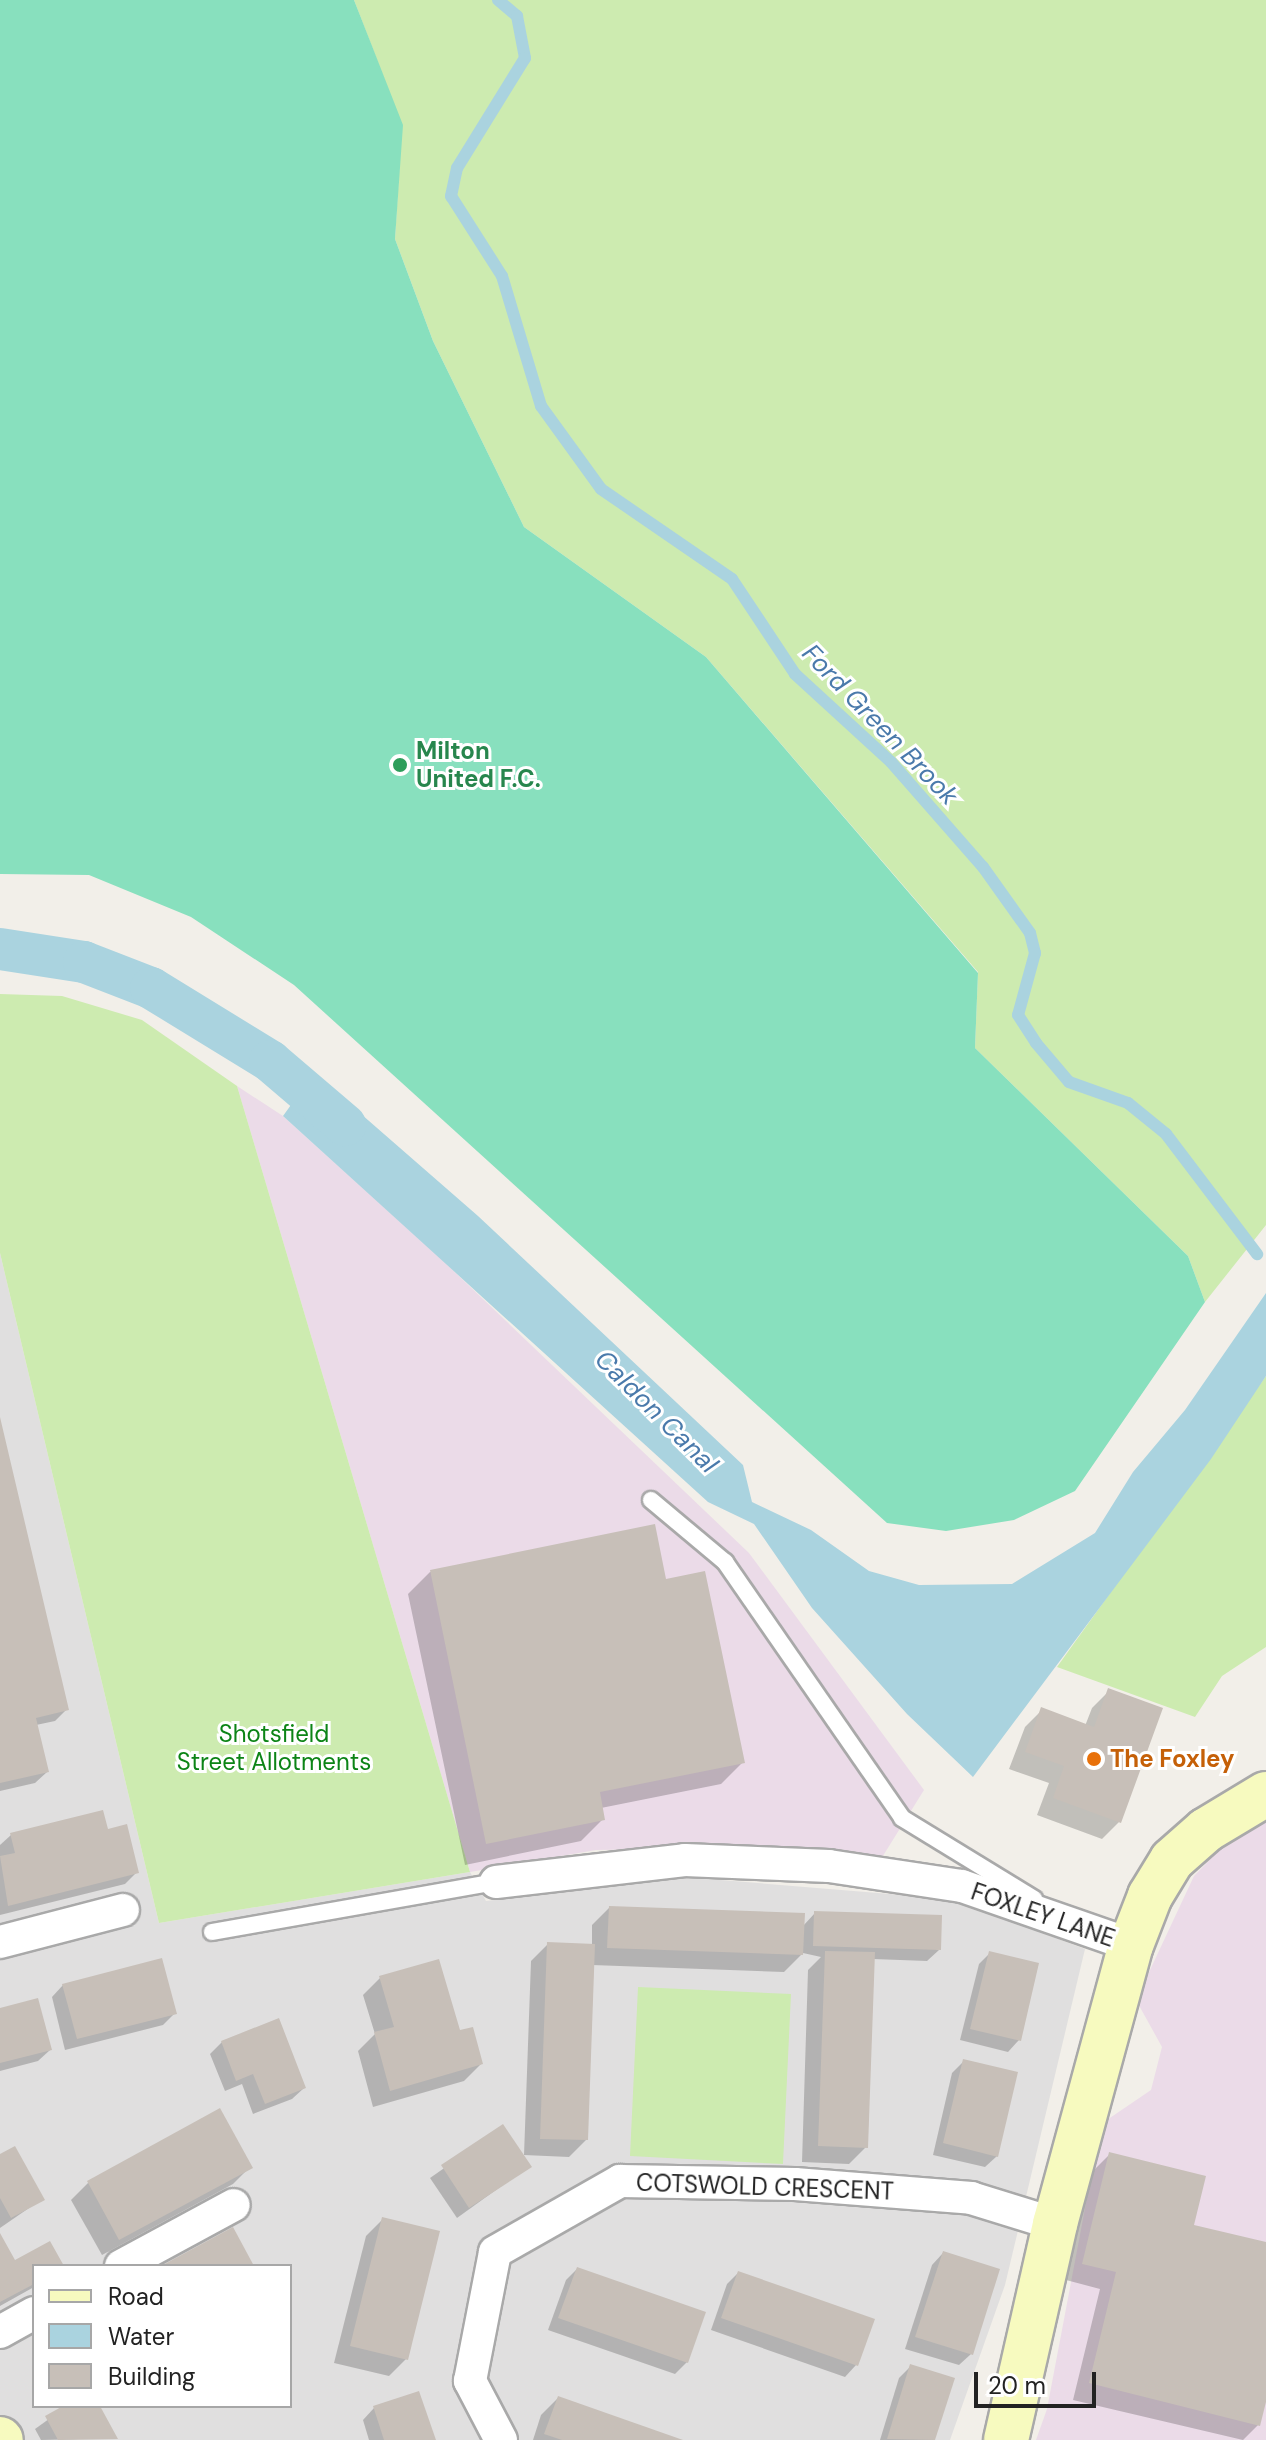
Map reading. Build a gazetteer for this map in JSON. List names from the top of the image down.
{
  "streets": {
    "street": ["FOXLEY LANE", "COTSWOLD CRESCENT"]
  },
  "crossings": [
    ["FOXLEY LANE", "COTSWOLD CRESCENT"]
  ],
  "water": ["Ford Green Brook", "Caldon Canal"],
  "parks": ["Shotsfield Street Allotments"],
  "places": ["Milton United F.C.", "The Foxley"],
  "legend": ["Road", "Water", "Building"],
  "scale_bar": "20 m"
}
